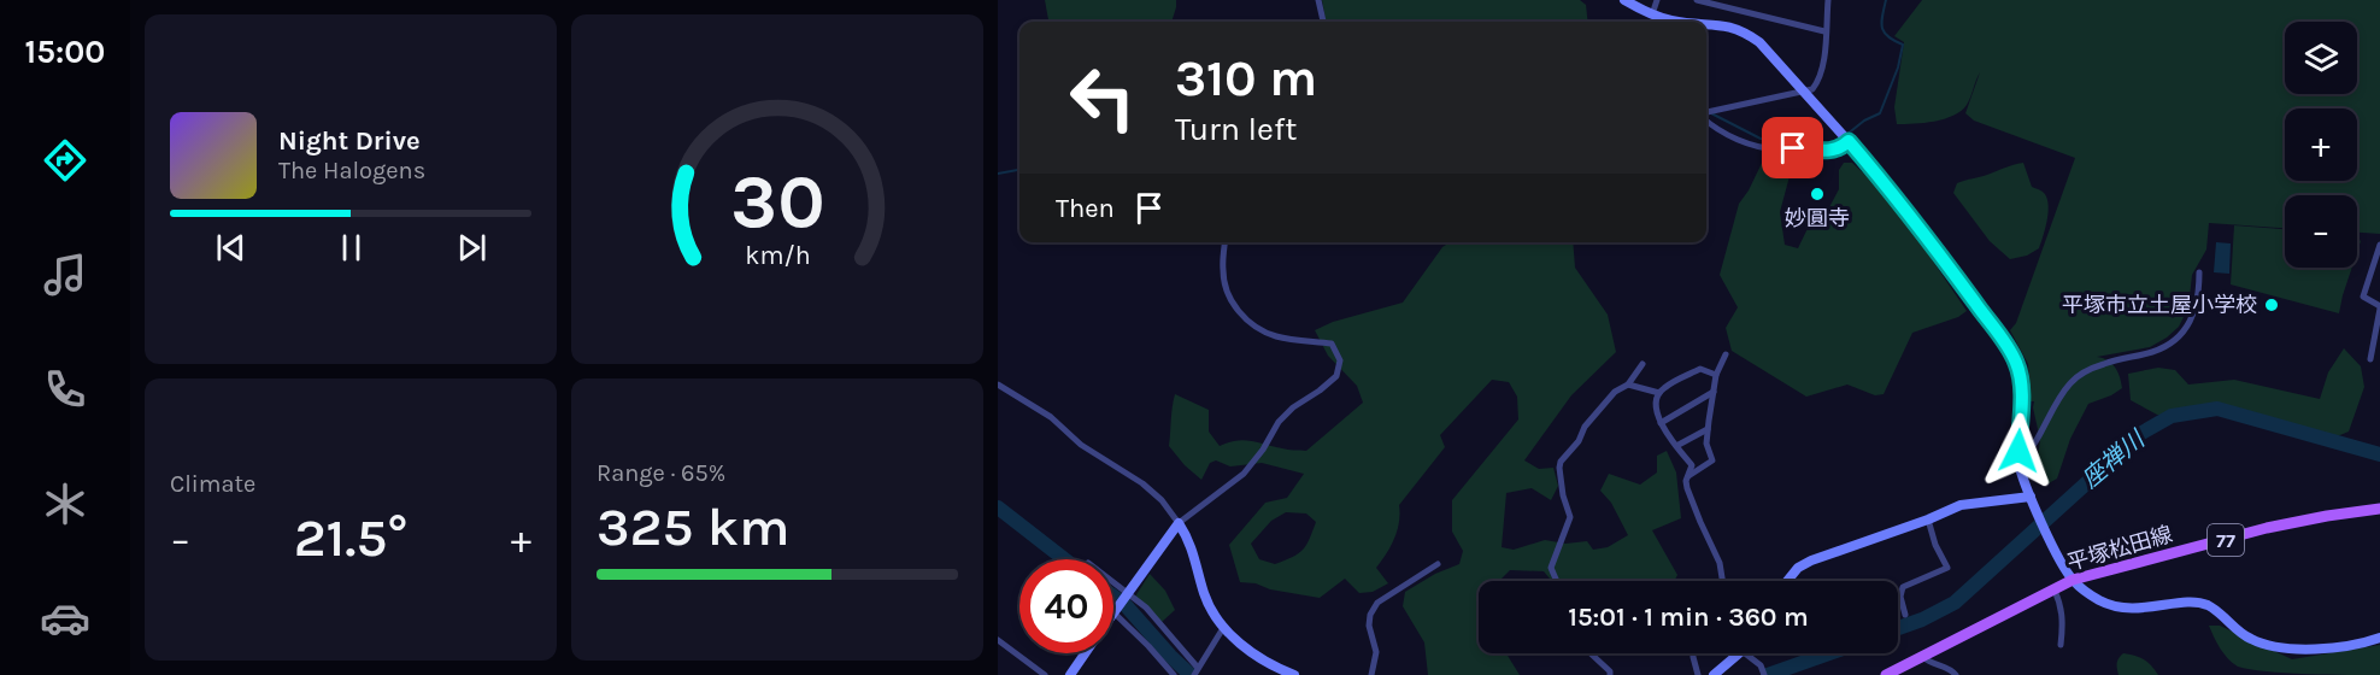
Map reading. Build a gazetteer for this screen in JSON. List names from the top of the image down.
{
  "streets": {
    "main road": ["77", "平塚松田線"]
  },
  "water": ["座禅川"],
  "places": ["妙圓寺", "平塚市立土屋小学校"],
  "page": {
    "tabs": "15:00",
    "map_buttons": ["+", "−"],
    "turn": ["310 m", "Turn left"],
    "song": ["Night Drive", "The Halogens"],
    "then": "Then",
    "tile": [
      "Climate",
      ["Range · 65%", "325 km"]
    ],
    "heat": ["−", "21.5°", "+"],
    "limit": "40",
    "trip": "15:01 · 1 min · 360 m",
    "gauge": ["30", "km/h"]
  }
}
